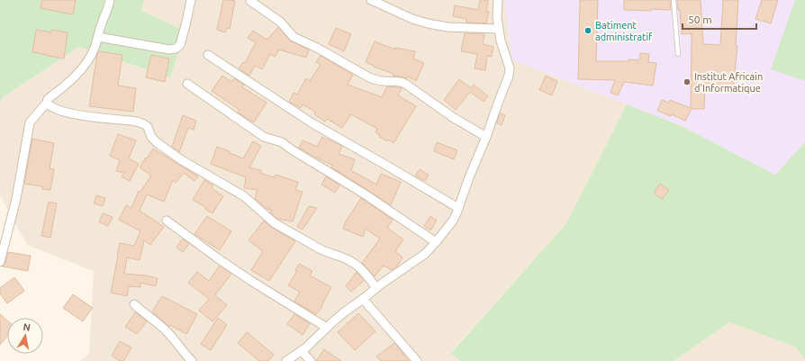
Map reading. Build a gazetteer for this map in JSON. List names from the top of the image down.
{
  "places": ["Batiment administratif", "Institut Africain d'Informatique"],
  "scale_bar": "50 m",
  "north": "top"
}
